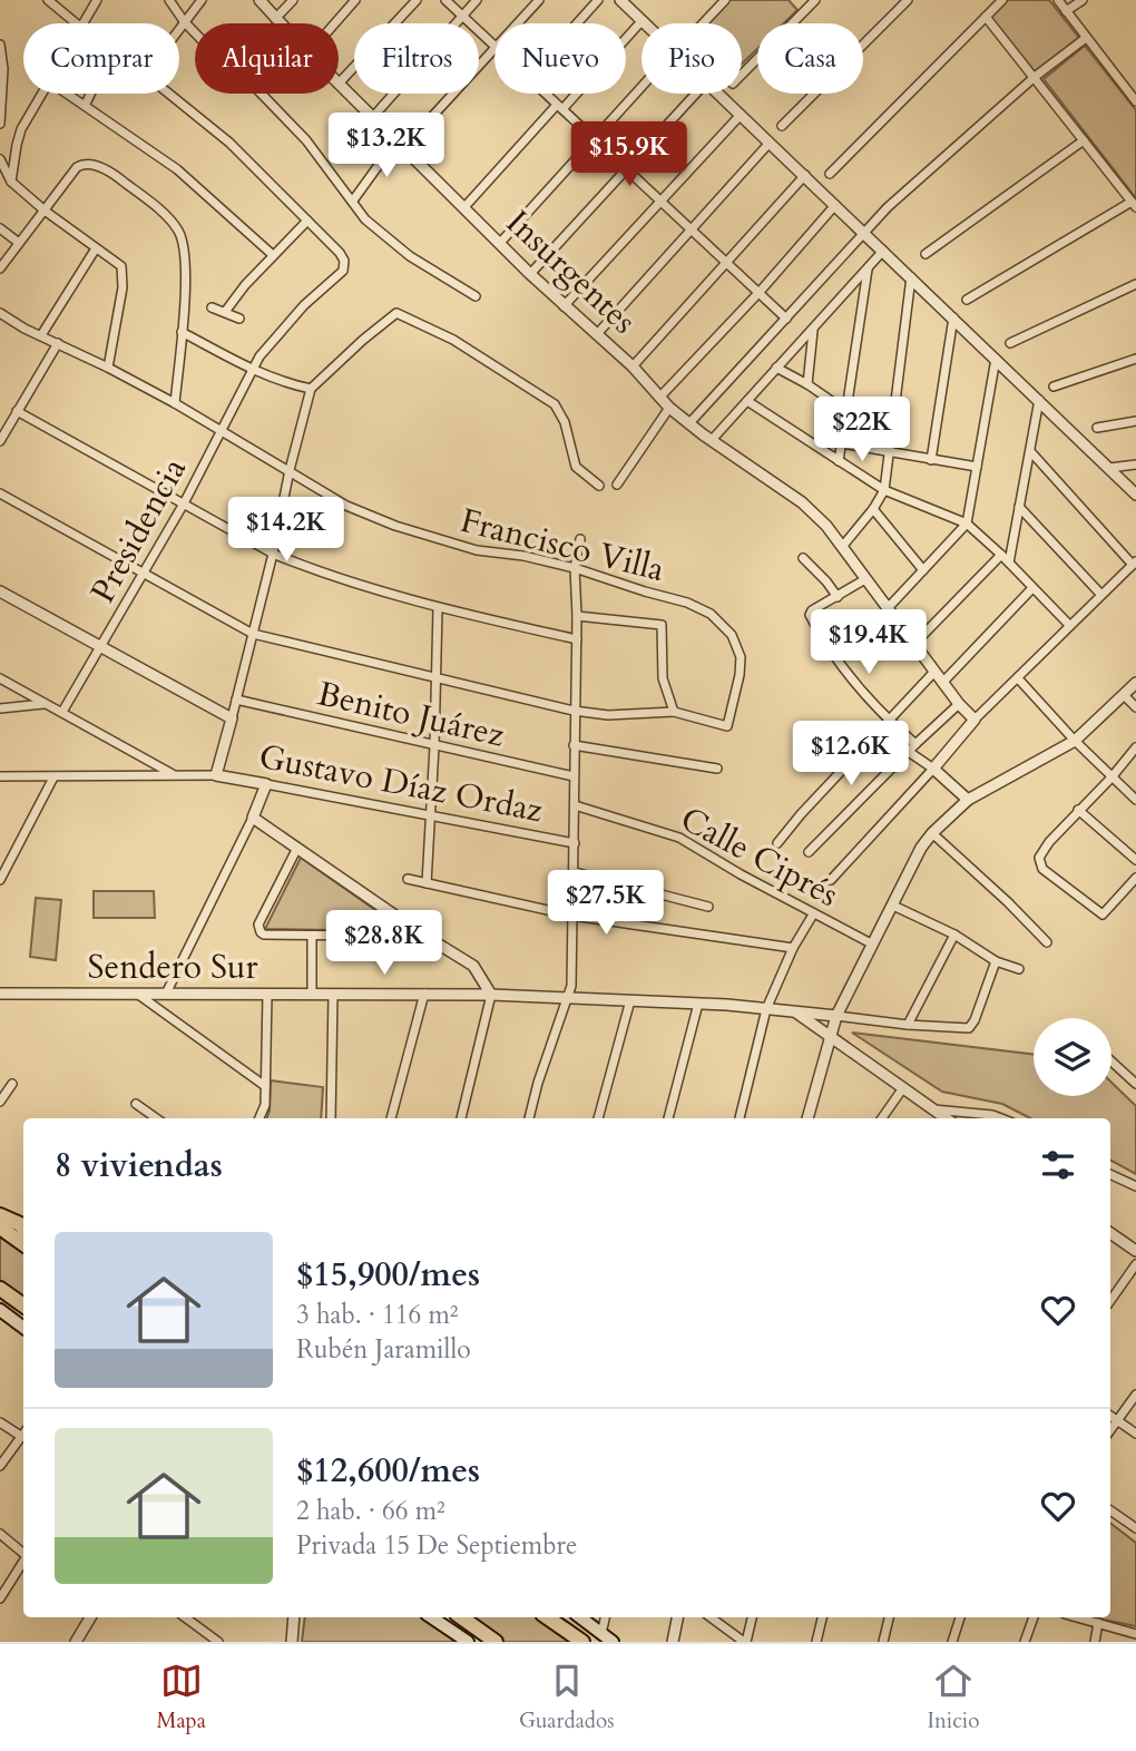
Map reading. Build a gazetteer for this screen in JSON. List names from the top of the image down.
{
  "streets": {
    "street": [
      "Insurgentes",
      "Presidencia",
      "Francisco Villa",
      "Benito Juárez",
      "Gustavo Díaz Ordaz",
      "Calle Ciprés",
      "Sendero Sur"
    ]
  },
  "crossings": [
    ["Presidencia", "Francisco Villa"]
  ],
  "page": {
    "chip": [
      "Comprar",
      "Alquilar",
      "Filtros",
      "Nuevo",
      "Piso",
      "Casa"
    ],
    "price": [
      "$13.2K",
      "$15.9K",
      "$22K",
      "$14.2K",
      "$19.4K",
      "$12.6K",
      "$27.5K",
      "$28.8K"
    ],
    "heading": "8 viviendas",
    "list": [
      {
        "name": "$15,900/mes",
        "note": "3 hab. · 116 m² · Rubén Jaramillo"
      },
      {
        "name": "$12,600/mes",
        "note": "2 hab. · 66 m² · Privada 15 De Septiembre"
      }
    ],
    "tabs": ["Mapa", "Guardados", "Inicio"]
  }
}
